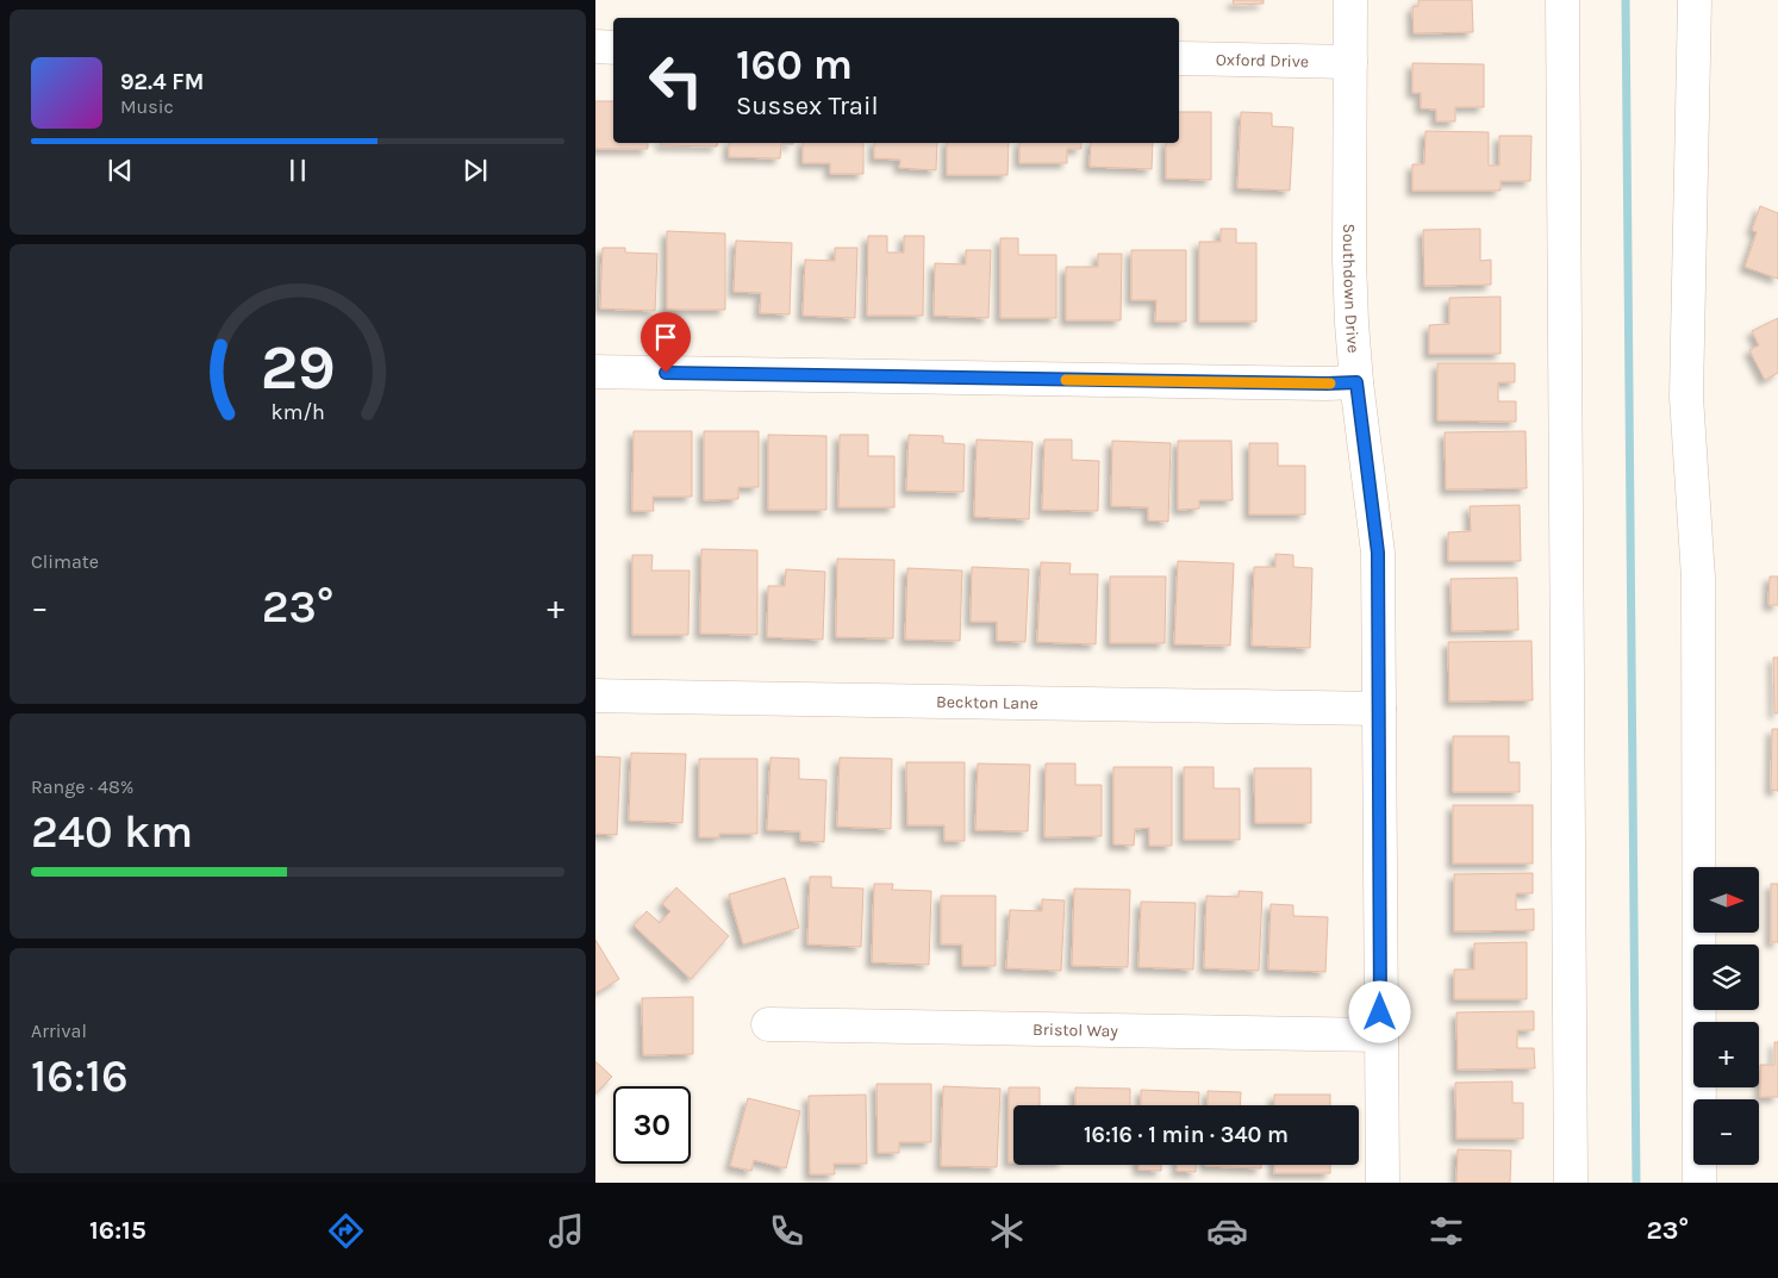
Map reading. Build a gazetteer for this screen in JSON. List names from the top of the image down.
{
  "streets": {
    "street": [
      "Oxford Drive",
      "Southdown Drive",
      "Beckton Lane",
      "Bristol Way"
    ]
  },
  "crossings": [
    ["Oxford Drive", "Southdown Drive"],
    ["Southdown Drive", "Beckton Lane"],
    ["Southdown Drive", "Bristol Way"]
  ],
  "north": "right",
  "page": {
    "turn": ["160 m", "Sussex Trail"],
    "song": ["92.4 FM", "Music"],
    "tile": [
      "Climate",
      ["Range · 48%", "240 km"],
      ["Arrival", "16:16"]
    ],
    "heat": ["−", "23°", "+"],
    "map_buttons": ["+", "−"],
    "limit": "30",
    "trip": "16:16 · 1 min · 340 m",
    "tabs": ["16:15", "23°"],
    "gauge": ["29", "km/h"]
  }
}
